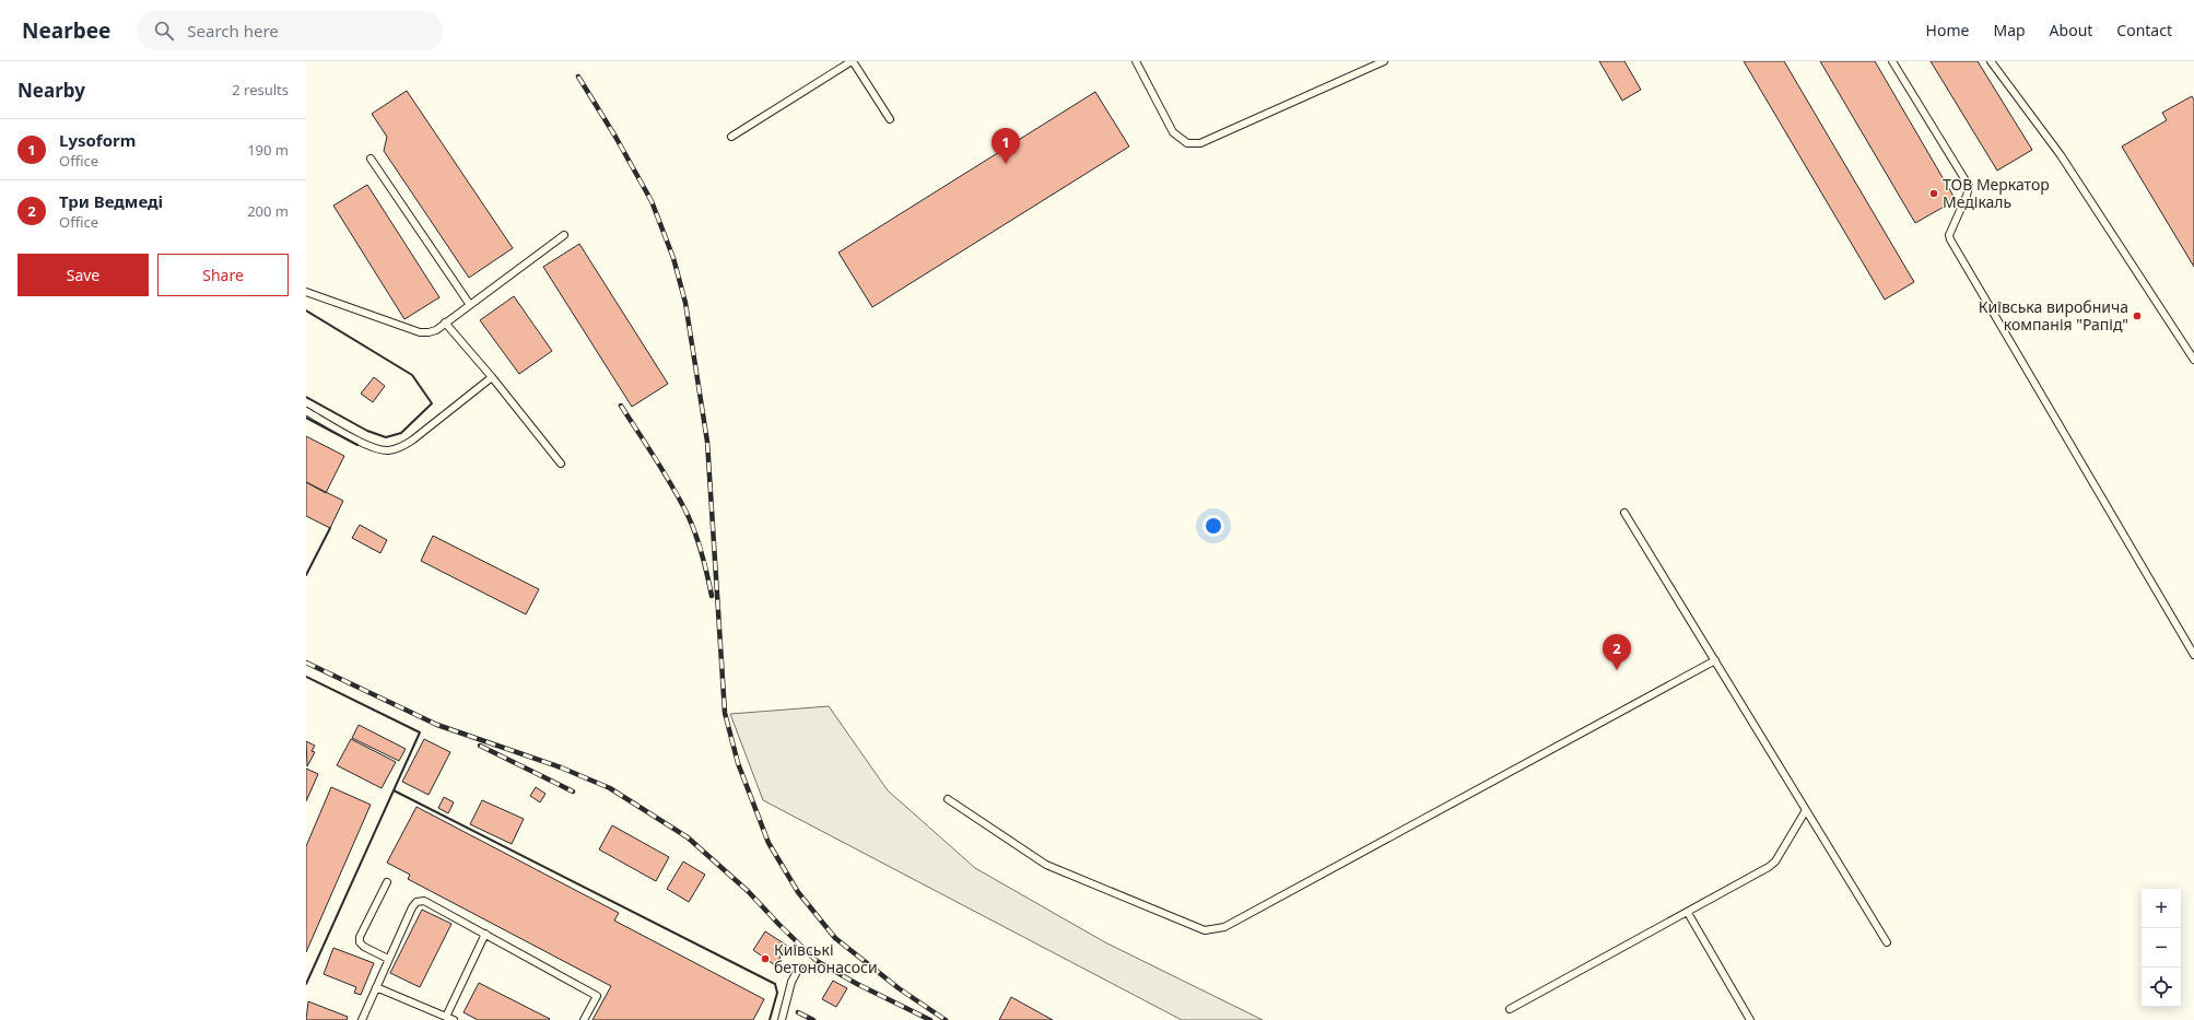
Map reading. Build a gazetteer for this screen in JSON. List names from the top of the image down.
{
  "places": ["ТОВ Меркатор Медікаль", "Київська виробнича компанія \"Рапід\"", "Київські бетононасоси"],
  "page": {
    "header": "Nearbee",
    "search": "Search here",
    "nav": [
      "Home",
      "Map",
      "About",
      "Contact"
    ],
    "heading": ["Nearby", "2 results"],
    "list": [
      {
        "mark": "1",
        "name": "Lysoform",
        "note": "Office",
        "value": "190 m"
      },
      {
        "mark": "2",
        "name": "Три Ведмеді",
        "note": "Office",
        "value": "200 m"
      }
    ],
    "pins": ["1", "2"],
    "buttons": ["Save", "Share"],
    "map_buttons": ["+", "−"]
  }
}
